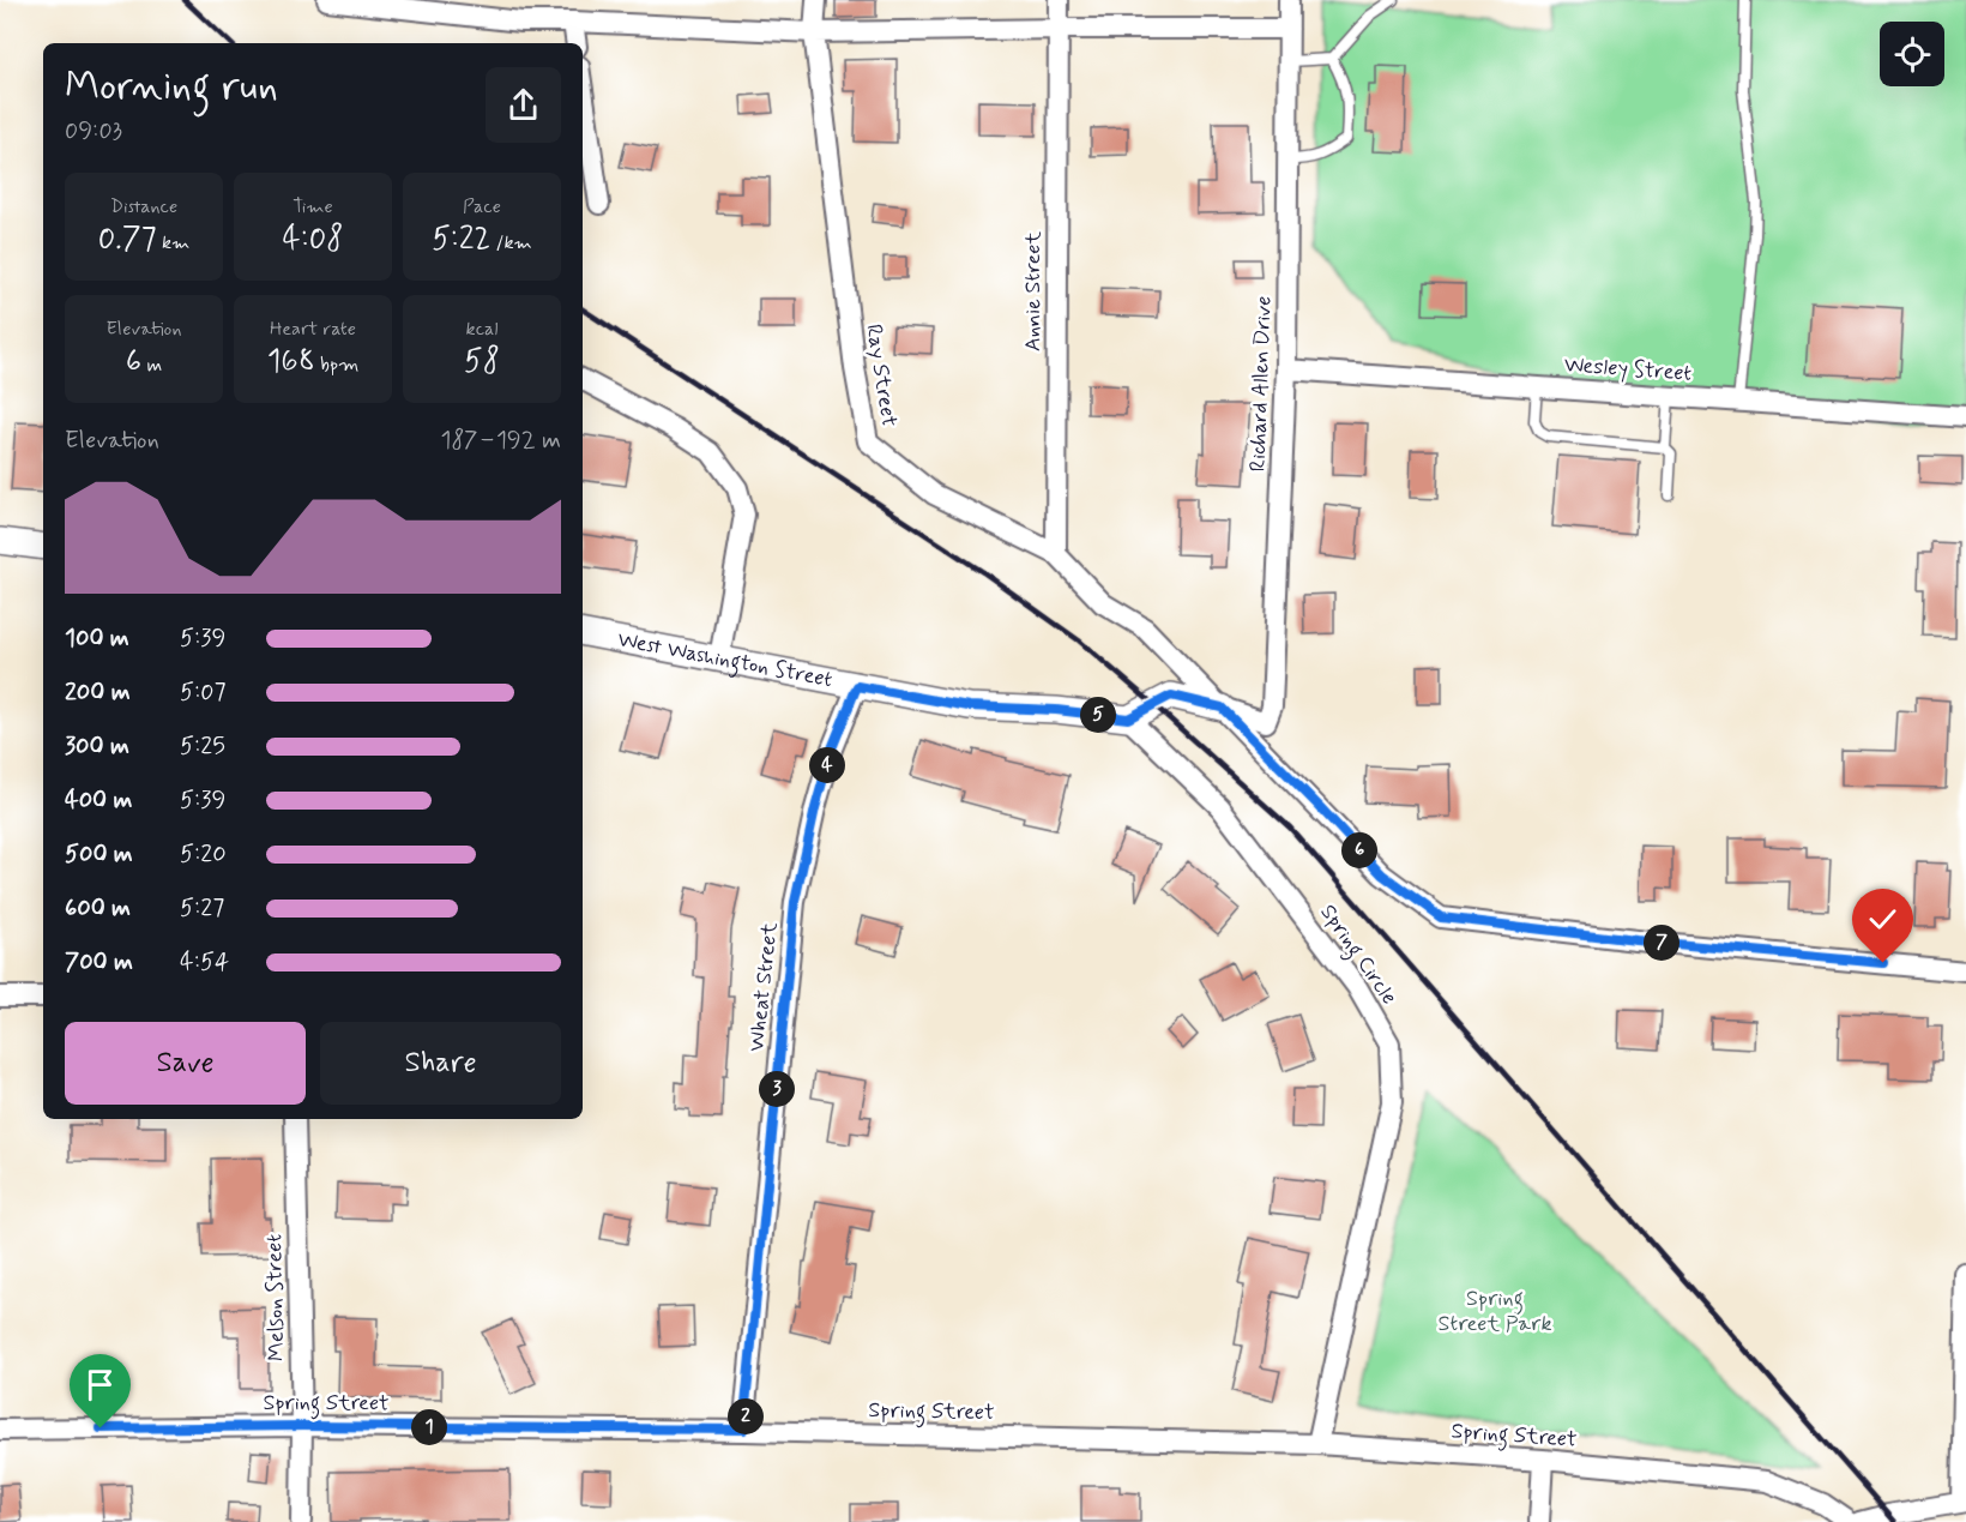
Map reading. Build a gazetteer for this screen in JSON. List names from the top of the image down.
{
  "streets": {
    "street": [
      "Annie Street",
      "Wesley Street",
      "Ray Street",
      "Richard Allen Drive",
      "West Washington Street",
      "Spring Circle",
      "Wheat Street",
      "Melson Street",
      "Spring Street"
    ]
  },
  "crossings": [
    ["Annie Street", "Ray Street"],
    ["Wesley Street", "Richard Allen Drive"],
    ["Ray Street", "Richard Allen Drive"],
    ["West Washington Street", "Spring Circle"],
    ["West Washington Street", "Wheat Street"],
    ["Spring Circle", "Spring Street"],
    ["Wheat Street", "Spring Street"],
    ["Melson Street", "Spring Street"]
  ],
  "parks": ["Spring Street Park"],
  "page": {
    "heading": ["Morning run", "09:03"],
    "stats": [
      ["Distance", "0.77 km"],
      ["Time", "4:08"],
      ["Pace", "5:22 /km"],
      ["Elevation", "6 m"],
      ["Heart rate", "168 bpm"],
      ["kcal", "58"]
    ],
    "chart": ["Elevation", "187–192 m"],
    "list": [
      {
        "name": "100 m",
        "note": "5:39"
      },
      {
        "name": "200 m",
        "note": "5:07"
      },
      {
        "name": "300 m",
        "note": "5:25"
      },
      {
        "name": "400 m",
        "note": "5:39"
      },
      {
        "name": "500 m",
        "note": "5:20"
      },
      {
        "name": "600 m",
        "note": "5:27"
      },
      {
        "name": "700 m",
        "note": "4:54"
      }
    ],
    "pins": [
      "5",
      "4",
      "6",
      "7",
      "3",
      "2",
      "1"
    ],
    "buttons": ["Save", "Share"]
  }
}
